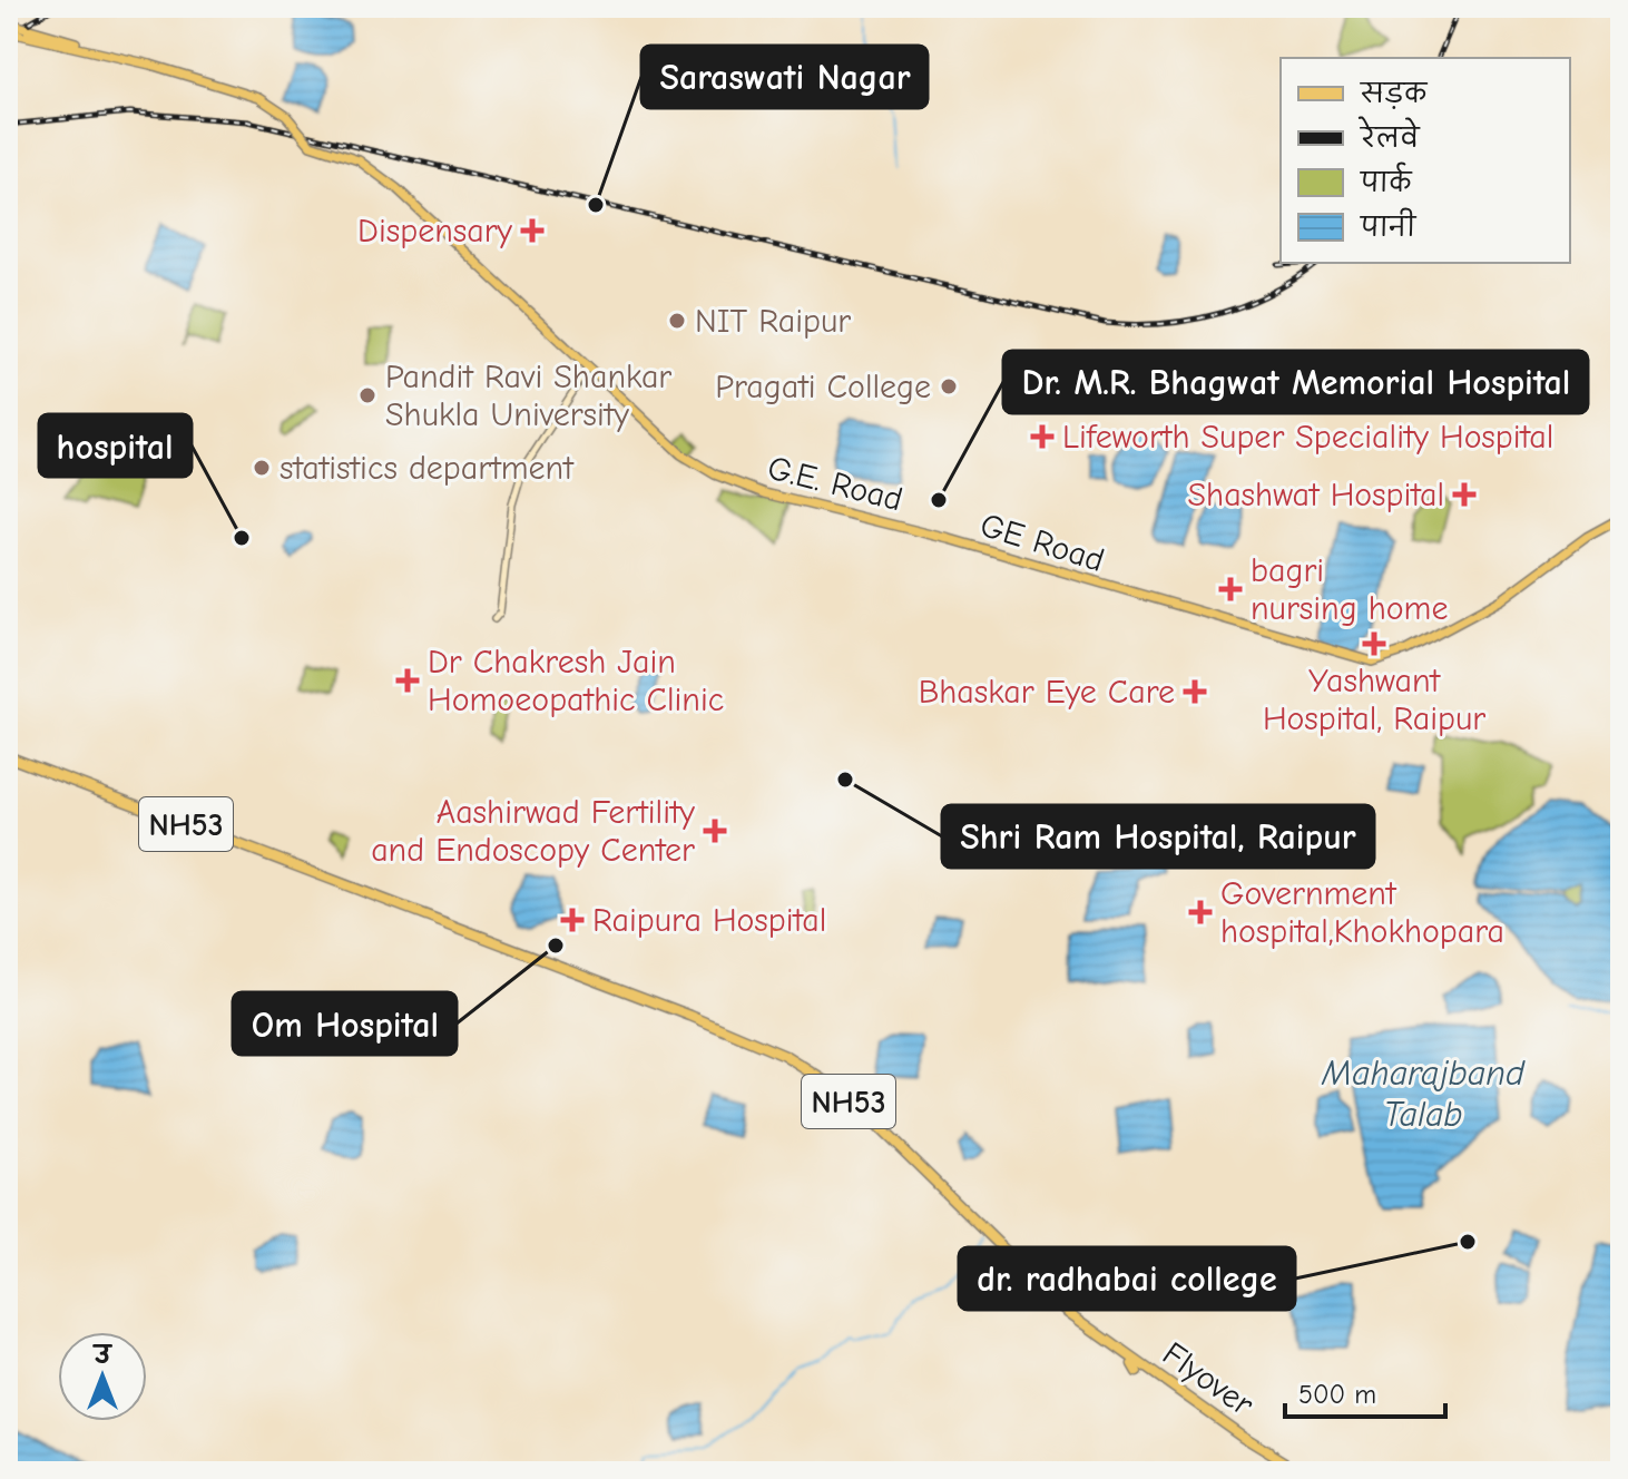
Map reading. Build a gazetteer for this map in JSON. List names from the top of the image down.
{
  "streets": {
    "highway": ["NH53", "Flyover"],
    "main road": ["GE Road"]
  },
  "crossings": [
    ["NH53", "Flyover"]
  ],
  "water": ["Maharajband Talab"],
  "places": {
    "other": [
      "Saraswati Nagar",
      "NIT Raipur",
      "Pragati College",
      "Pandit Ravi Shankar Shukla University",
      "statistics department",
      "Dr. M.R. Bhagwat Memorial Hospital",
      "hospital",
      "Shri Ram Hospital, Raipur",
      "Om Hospital",
      "dr. radhabai college"
    ],
    "health": [
      "Dispensary",
      "Lifeworth Super Speciality Hospital",
      "Shashwat Hospital",
      "bagri nursing home",
      "Yashwant Hospital, Raipur",
      "Dr Chakresh Jain Homoeopathic Clinic",
      "Bhaskar Eye Care",
      "Aashirwad Fertility and Endoscopy Center",
      "Government hospital,Khokhopara",
      "Raipura Hospital"
    ]
  },
  "legend": [
    "सड़क",
    "रेलवे",
    "पार्क",
    "पानी"
  ],
  "scale_bar": "500 m",
  "north": "top"
}
